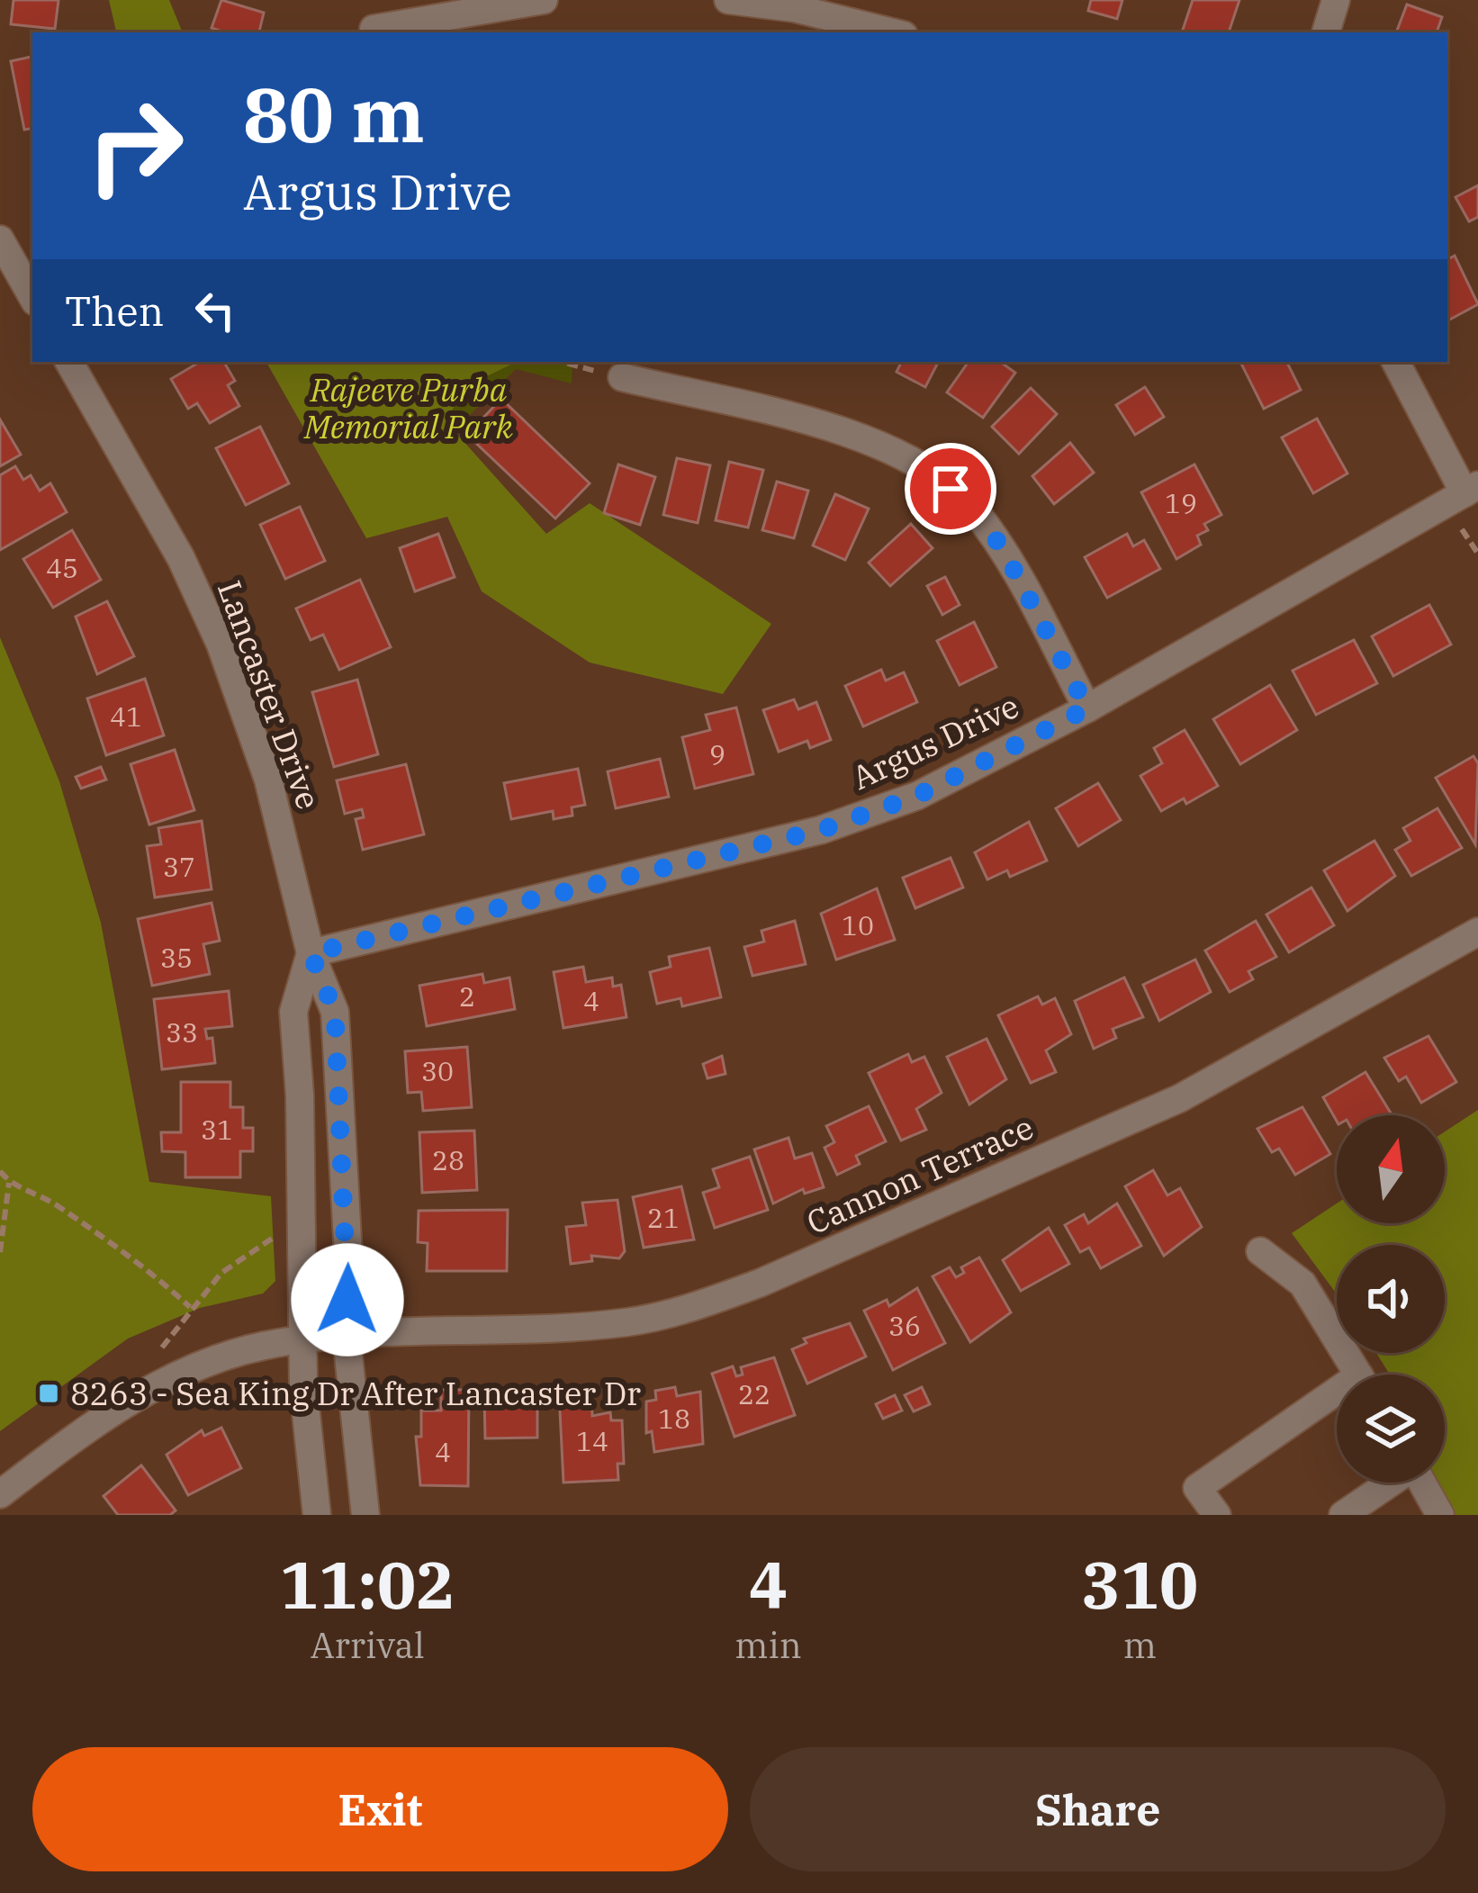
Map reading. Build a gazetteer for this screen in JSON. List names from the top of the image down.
{
  "streets": {
    "street": ["Lancaster Drive", "Argus Drive", "Cannon Terrace"]
  },
  "crossings": [
    ["Lancaster Drive", "Argus Drive"],
    ["Lancaster Drive", "Cannon Terrace"]
  ],
  "parks": ["Rajeeve Purba Memorial Park"],
  "places": {
    "transit": ["8263 - Sea King Dr After Lancaster Dr"]
  },
  "house_numbers": [
    "19",
    "45",
    "41",
    "9",
    "37",
    "10",
    "35",
    "2",
    "4",
    "33",
    "30",
    "31",
    "28",
    "21",
    "36",
    "22",
    "18",
    "14",
    "4"
  ],
  "north": "top",
  "page": {
    "turn": ["80 m", "Argus Drive"],
    "then": "Then",
    "eta": [
      "11:02",
      "Arrival",
      "4",
      "min",
      "310",
      "m"
    ],
    "buttons": ["Exit", "Share"]
  }
}
